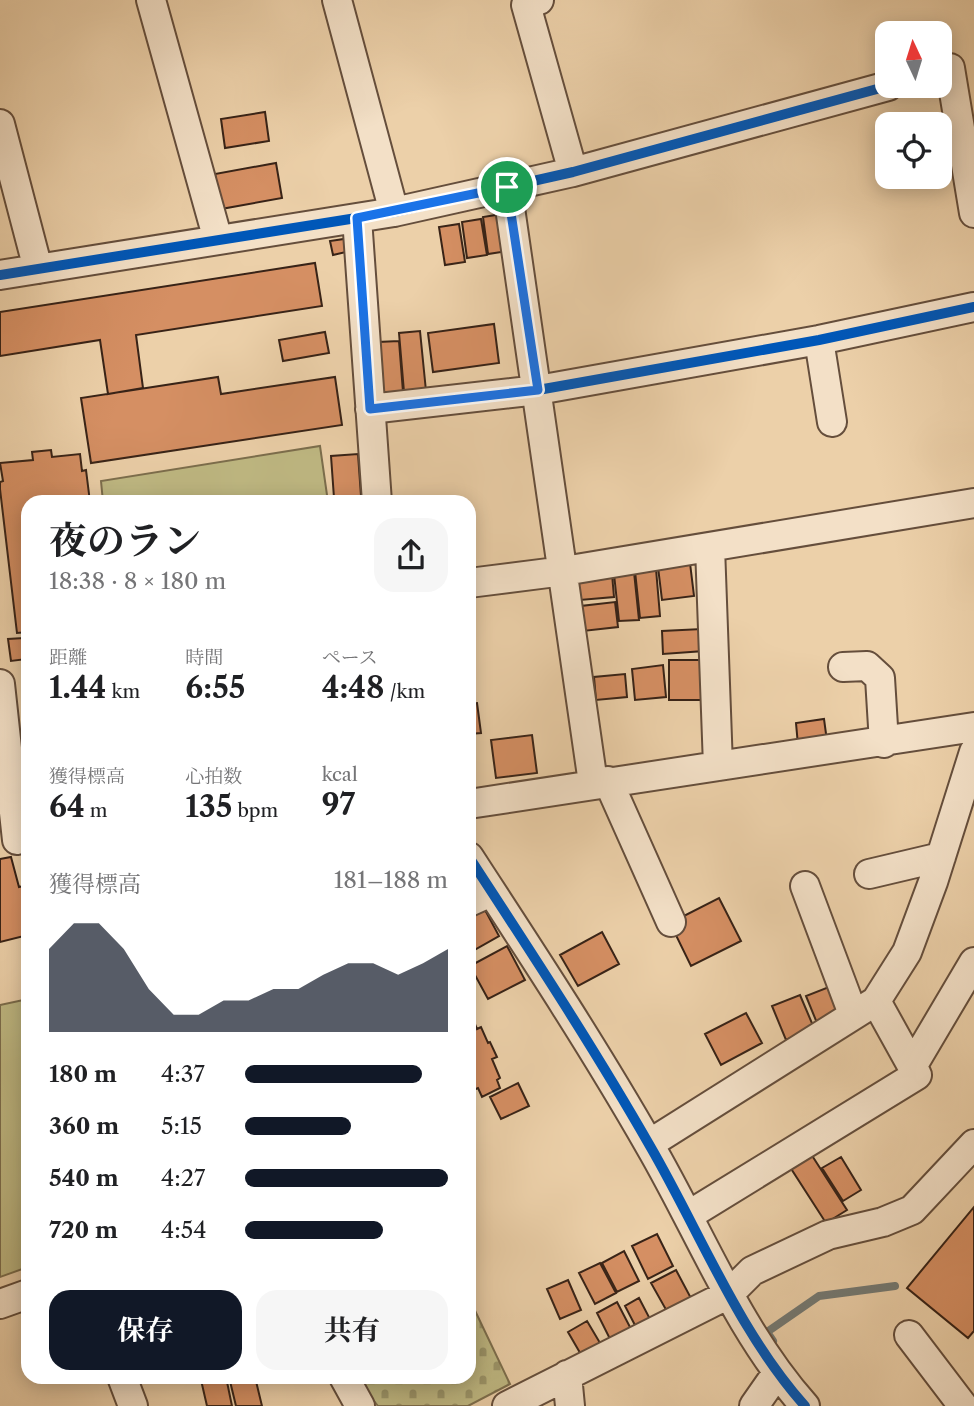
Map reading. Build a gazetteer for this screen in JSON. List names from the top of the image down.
{
  "north": "top",
  "page": {
    "heading": ["夜のラン", "18:38 · 8 × 180 m"],
    "stats": [
      ["距離", "1.44 km"],
      ["時間", "6:55"],
      ["ペース", "4:48 /km"],
      ["獲得標高", "64 m"],
      ["心拍数", "135 bpm"],
      ["kcal", "97"]
    ],
    "chart": ["獲得標高", "181–188 m"],
    "list": [
      {
        "name": "180 m",
        "note": "4:37"
      },
      {
        "name": "360 m",
        "note": "5:15"
      },
      {
        "name": "540 m",
        "note": "4:27"
      },
      {
        "name": "720 m",
        "note": "4:54"
      }
    ],
    "buttons": ["保存", "共有"]
  }
}
